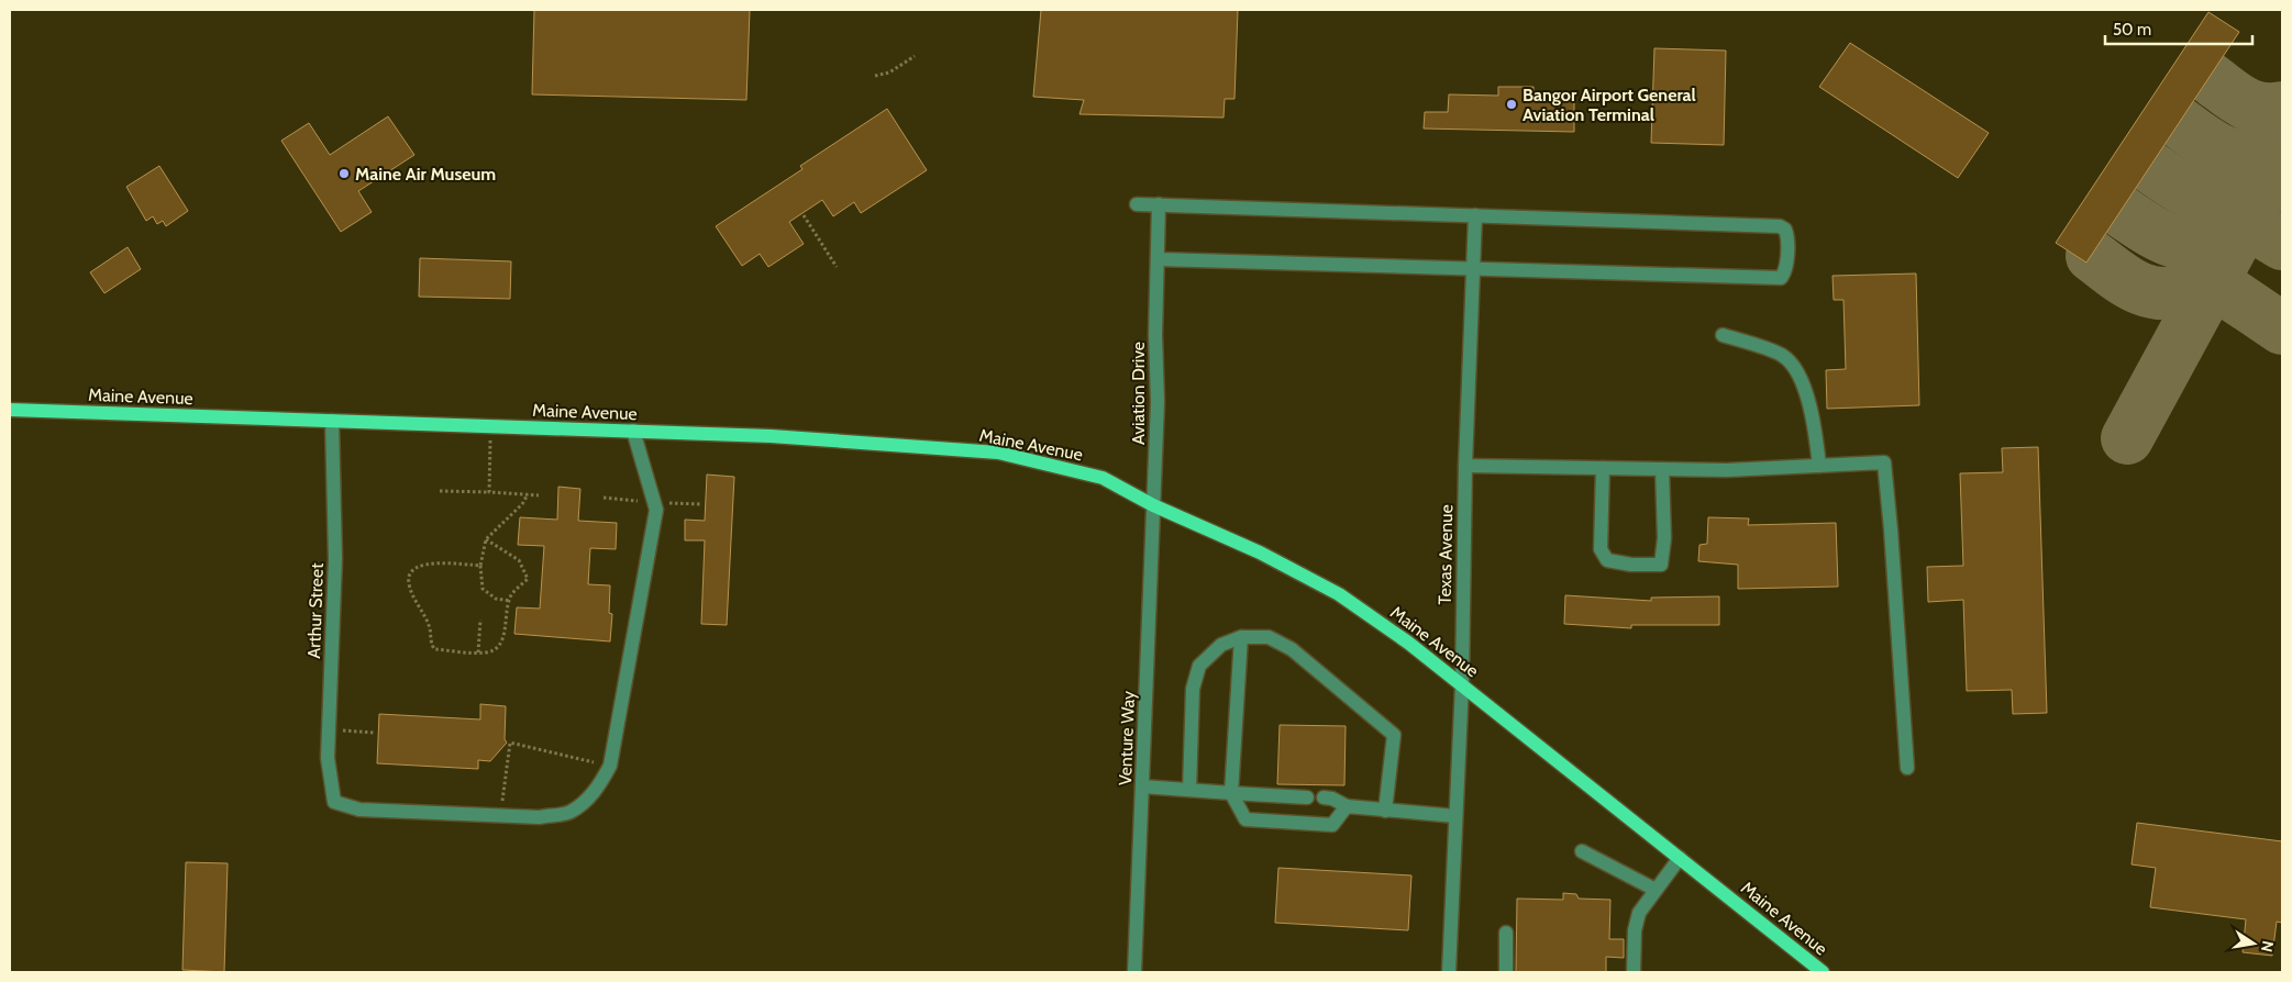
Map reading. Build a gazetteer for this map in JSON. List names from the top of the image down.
{
  "streets": {
    "main road": ["Maine Avenue"],
    "street": [
      "Aviation Drive",
      "Texas Avenue",
      "Arthur Street",
      "Venture Way"
    ]
  },
  "crossings": [
    ["Aviation Drive", "Maine Avenue"],
    ["Aviation Drive", "Venture Way"],
    ["Maine Avenue", "Texas Avenue"],
    ["Maine Avenue", "Arthur Street"],
    ["Maine Avenue", "Venture Way"]
  ],
  "places": ["Bangor Airport General Aviation Terminal", "Maine Air Museum"],
  "scale_bar": "50 m",
  "north": "right"
}
